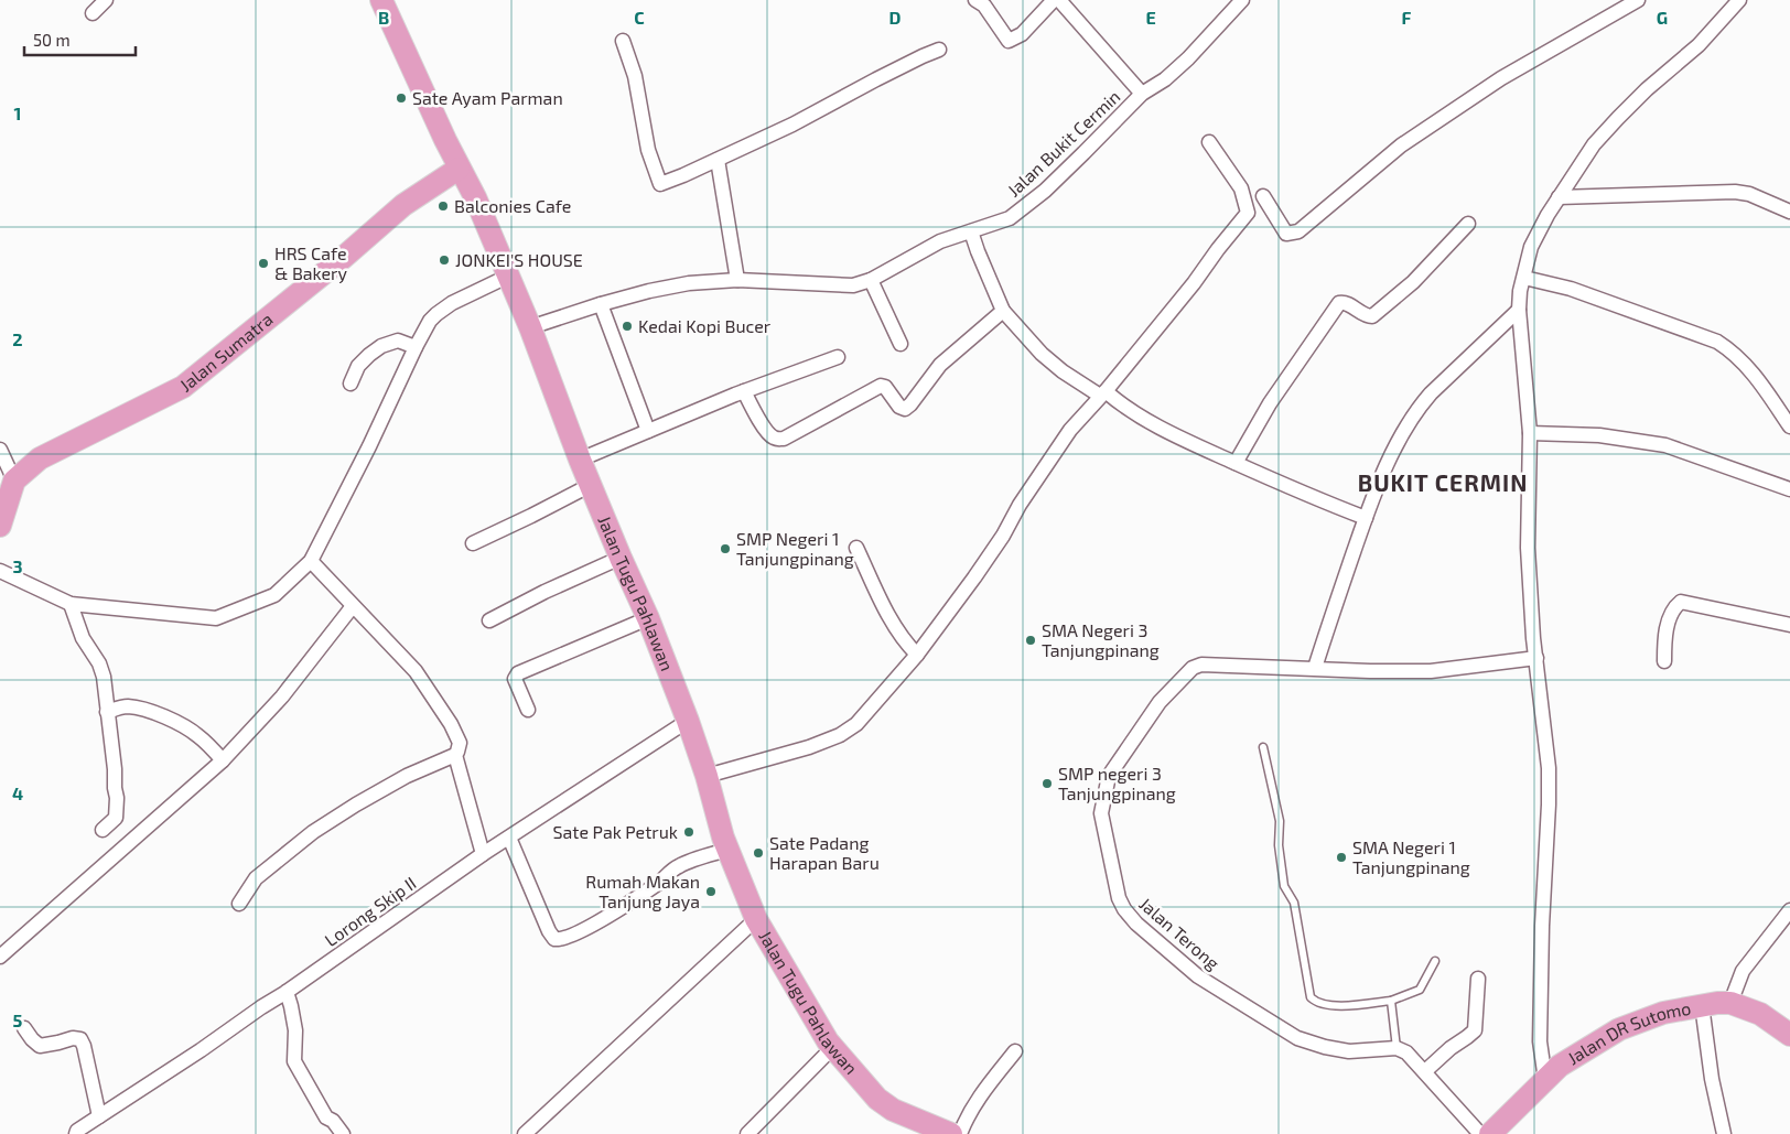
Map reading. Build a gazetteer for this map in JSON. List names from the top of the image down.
{
  "streets": {
    "main road": ["Jalan Sumatra", "Jalan Tugu Pahlawan", "Jalan DR Sutomo"],
    "street": ["Jalan Bukit Cermin", "Lorong Skip II", "Jalan Terong"]
  },
  "crossings": [
    ["Jalan Bukit Cermin", "Jalan Tugu Pahlawan"],
    ["Jalan Sumatra", "Jalan Tugu Pahlawan"],
    ["Jalan Tugu Pahlawan", "Lorong Skip II"]
  ],
  "districts": ["BUKIT CERMIN"],
  "places": [
    "Sate Ayam Parman",
    "Balconies Cafe",
    "JONKEI'S HOUSE",
    "HRS Cafe & Bakery",
    "Kedai Kopi Bucer",
    "SMP Negeri 1 Tanjungpinang",
    "SMA Negeri 3 Tanjungpinang",
    "SMP negeri 3 Tanjungpinang",
    "Sate Pak Petruk",
    "Sate Padang Harapan Baru",
    "SMA Negeri 1 Tanjungpinang",
    "Rumah Makan Tanjung Jaya"
  ],
  "scale_bar": "50 m",
  "grid": {
    "columns": [
      "B",
      "C",
      "D",
      "E",
      "F",
      "G"
    ],
    "rows": [
      "1",
      "2",
      "3",
      "4",
      "5"
    ]
  }
}
